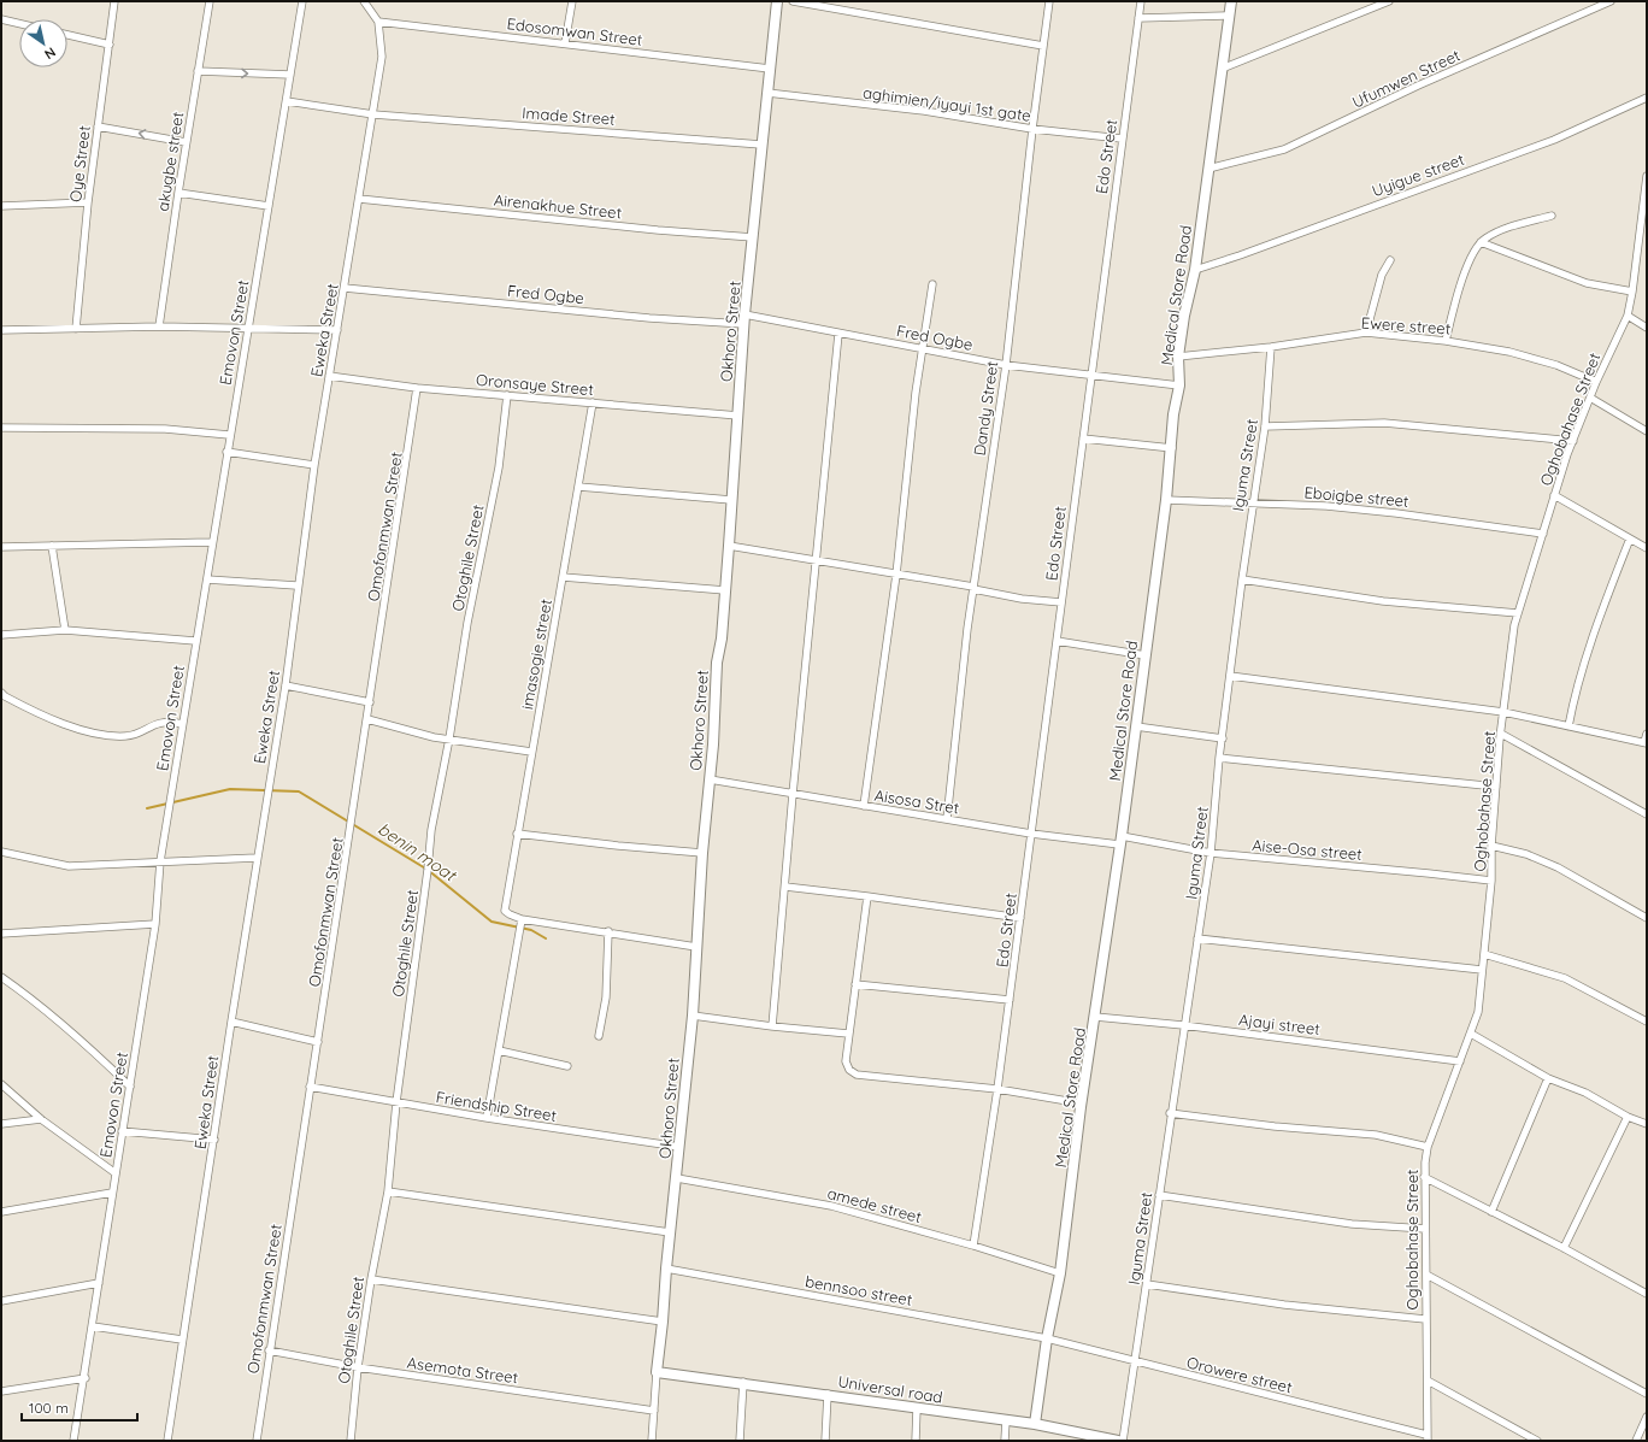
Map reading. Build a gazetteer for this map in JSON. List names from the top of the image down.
{
  "streets": {
    "street": [
      "Edosomwan Street",
      "Ufumwen Street",
      "aghimien/iyayi 1st gate",
      "Imade Street",
      "Edo Street",
      "akugbe street",
      "Oye Street",
      "Uyigue street",
      "Airenakhue Street",
      "Fred Ogbe",
      "Medical Store Road",
      "Ewere street",
      "Eweka Street",
      "Okhoro Street",
      "Emovon Street",
      "Oronsaye Street",
      "Dandy Street",
      "Oghobahase Street",
      "Iguma Street",
      "Eboigbe street",
      "Omofonmwan Street",
      "Otoghile Street",
      "imasogie street",
      "Aisosa Stret",
      "Aise-Osa street",
      "Ajayi street",
      "Friendship Street",
      "amede street",
      "bennsoo street",
      "Asemota Street",
      "Orowere street",
      "Universal road"
    ]
  },
  "crossings": [
    ["Edosomwan Street", "Eweka Street"],
    ["Edosomwan Street", "Okhoro Street"],
    ["Ufumwen Street", "Medical Store Road"],
    ["aghimien/iyayi 1st gate", "Edo Street"],
    ["aghimien/iyayi 1st gate", "Okhoro Street"],
    ["aghimien/iyayi 1st gate", "Dandy Street"],
    ["Imade Street", "Eweka Street"],
    ["Imade Street", "Okhoro Street"],
    ["Imade Street", "Emovon Street"],
    ["Edo Street", "Fred Ogbe"],
    ["Edo Street", "Aisosa Stret"],
    ["Edo Street", "amede street"],
    ["Uyigue street", "Medical Store Road"],
    ["Airenakhue Street", "Eweka Street"],
    ["Airenakhue Street", "Okhoro Street"],
    ["Fred Ogbe", "Medical Store Road"],
    ["Fred Ogbe", "Eweka Street"],
    ["Fred Ogbe", "Okhoro Street"],
    ["Fred Ogbe", "Dandy Street"],
    ["Medical Store Road", "Ewere street"],
    ["Medical Store Road", "Eboigbe street"],
    ["Medical Store Road", "Aisosa Stret"],
    ["Medical Store Road", "Aise-Osa street"],
    ["Medical Store Road", "Ajayi street"],
    ["Medical Store Road", "amede street"],
    ["Medical Store Road", "bennsoo street"],
    ["Medical Store Road", "Orowere street"],
    ["Medical Store Road", "Universal road"],
    ["Ewere street", "Oghobahase Street"],
    ["Ewere street", "Iguma Street"],
    ["Eweka Street", "Oronsaye Street"],
    ["Okhoro Street", "Oronsaye Street"],
    ["Okhoro Street", "Aisosa Stret"],
    ["Okhoro Street", "Friendship Street"],
    ["Okhoro Street", "amede street"],
    ["Okhoro Street", "bennsoo street"],
    ["Okhoro Street", "Asemota Street"],
    ["Okhoro Street", "Universal road"],
    ["Oronsaye Street", "Omofonmwan Street"],
    ["Oronsaye Street", "Otoghile Street"],
    ["Oronsaye Street", "imasogie street"],
    ["Dandy Street", "Aisosa Stret"],
    ["Oghobahase Street", "Eboigbe street"],
    ["Oghobahase Street", "Aise-Osa street"],
    ["Oghobahase Street", "Ajayi street"],
    ["Oghobahase Street", "Orowere street"],
    ["Iguma Street", "Eboigbe street"],
    ["Iguma Street", "Aise-Osa street"],
    ["Iguma Street", "Ajayi street"],
    ["Iguma Street", "Orowere street"],
    ["Omofonmwan Street", "Friendship Street"],
    ["Omofonmwan Street", "Asemota Street"],
    ["Otoghile Street", "Friendship Street"],
    ["Otoghile Street", "Asemota Street"],
    ["Aisosa Stret", "Aise-Osa street"],
    ["bennsoo street", "Orowere street"]
  ],
  "water": ["benin moat"],
  "scale_bar": "100 m",
  "north": "bottom right"
}
